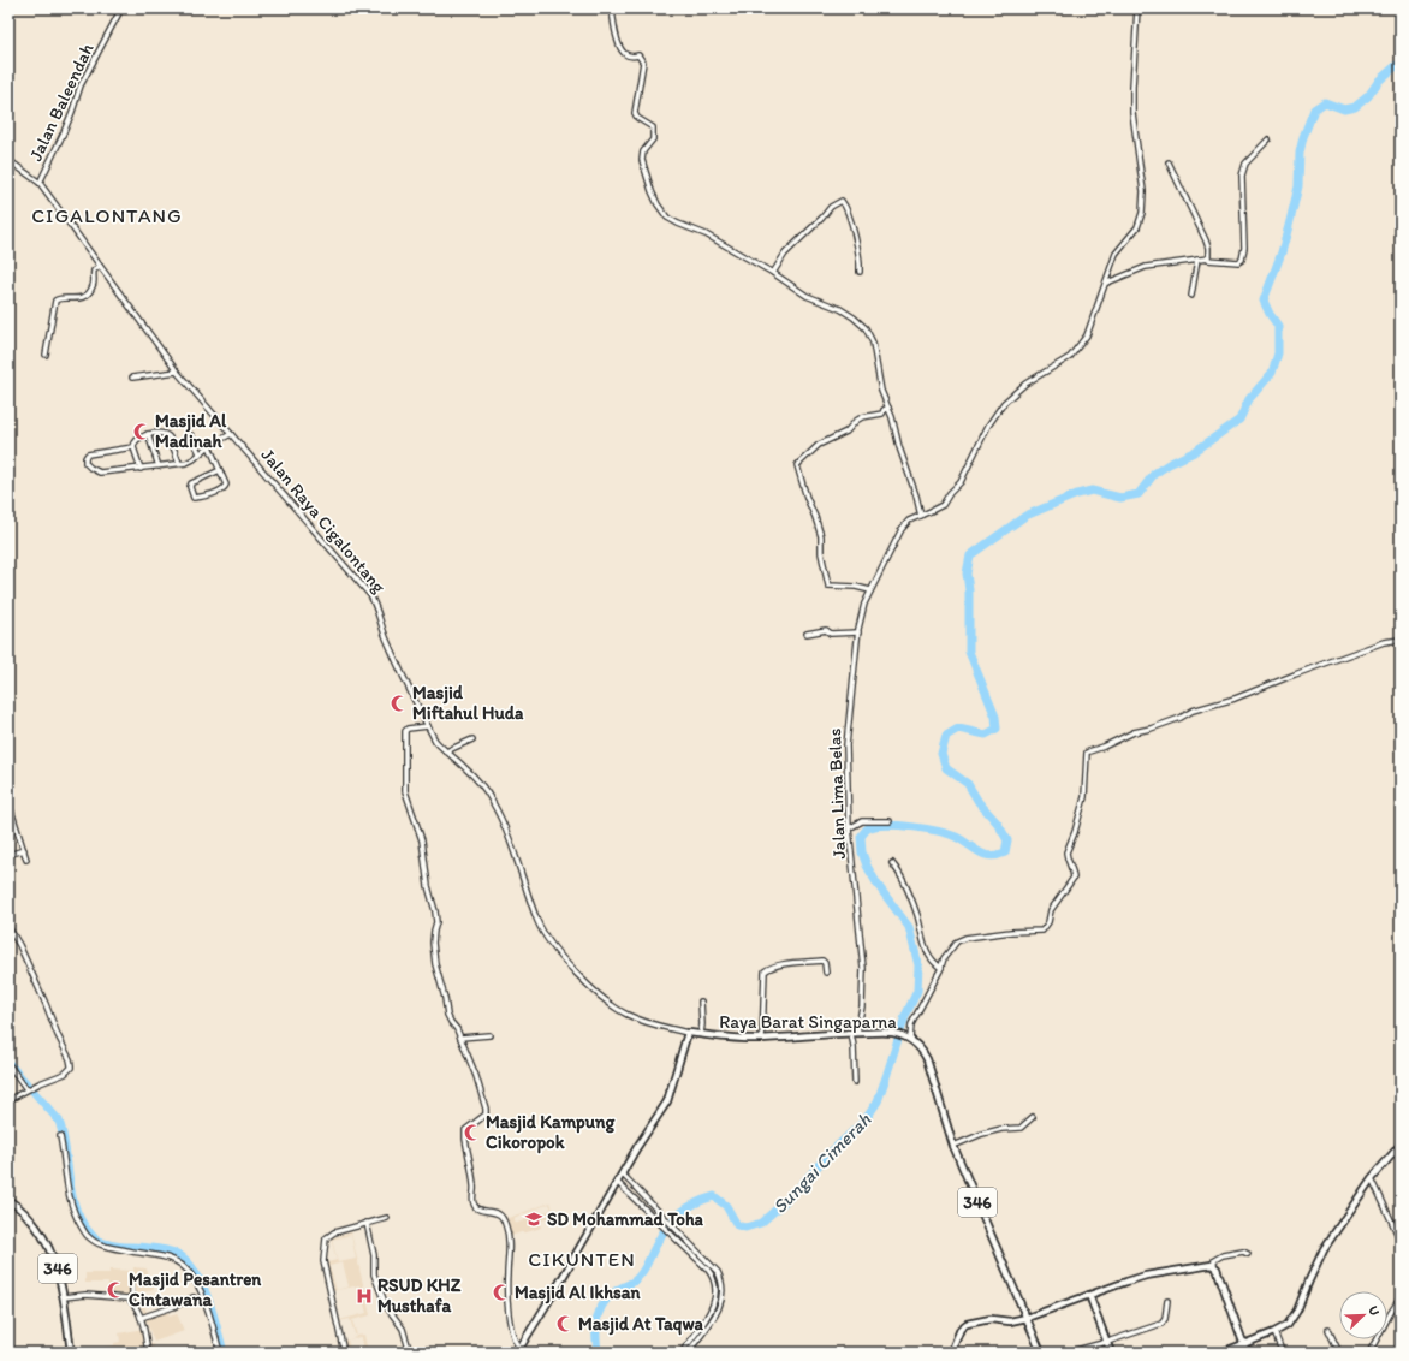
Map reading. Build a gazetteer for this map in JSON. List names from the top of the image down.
{
  "streets": {
    "main road": ["Raya Barat Singaparna", "346"],
    "street": ["Jalan Baleendah", "Jalan Raya Cigalontang", "Jalan Lima Belas"]
  },
  "crossings": [
    ["Jalan Baleendah", "Jalan Raya Cigalontang"],
    ["Jalan Raya Cigalontang", "Raya Barat Singaparna"],
    ["Jalan Lima Belas", "Raya Barat Singaparna"],
    ["Raya Barat Singaparna", "346"]
  ],
  "districts": ["CIGALONTANG", "CIKUNTEN"],
  "water": ["Sungai Cimerah"],
  "places": {
    "mosque": [
      "Masjid Al Madinah",
      "Masjid Miftahul Huda",
      "Masjid Kampung Cikoropok",
      "Masjid Pesantren Cintawana",
      "Masjid Al Ikhsan",
      "Masjid At Taqwa"
    ],
    "school or university": ["SD Mohammad Toha"],
    "hospital": ["RSUD KHZ Musthafa"]
  },
  "north": "top right"
}
